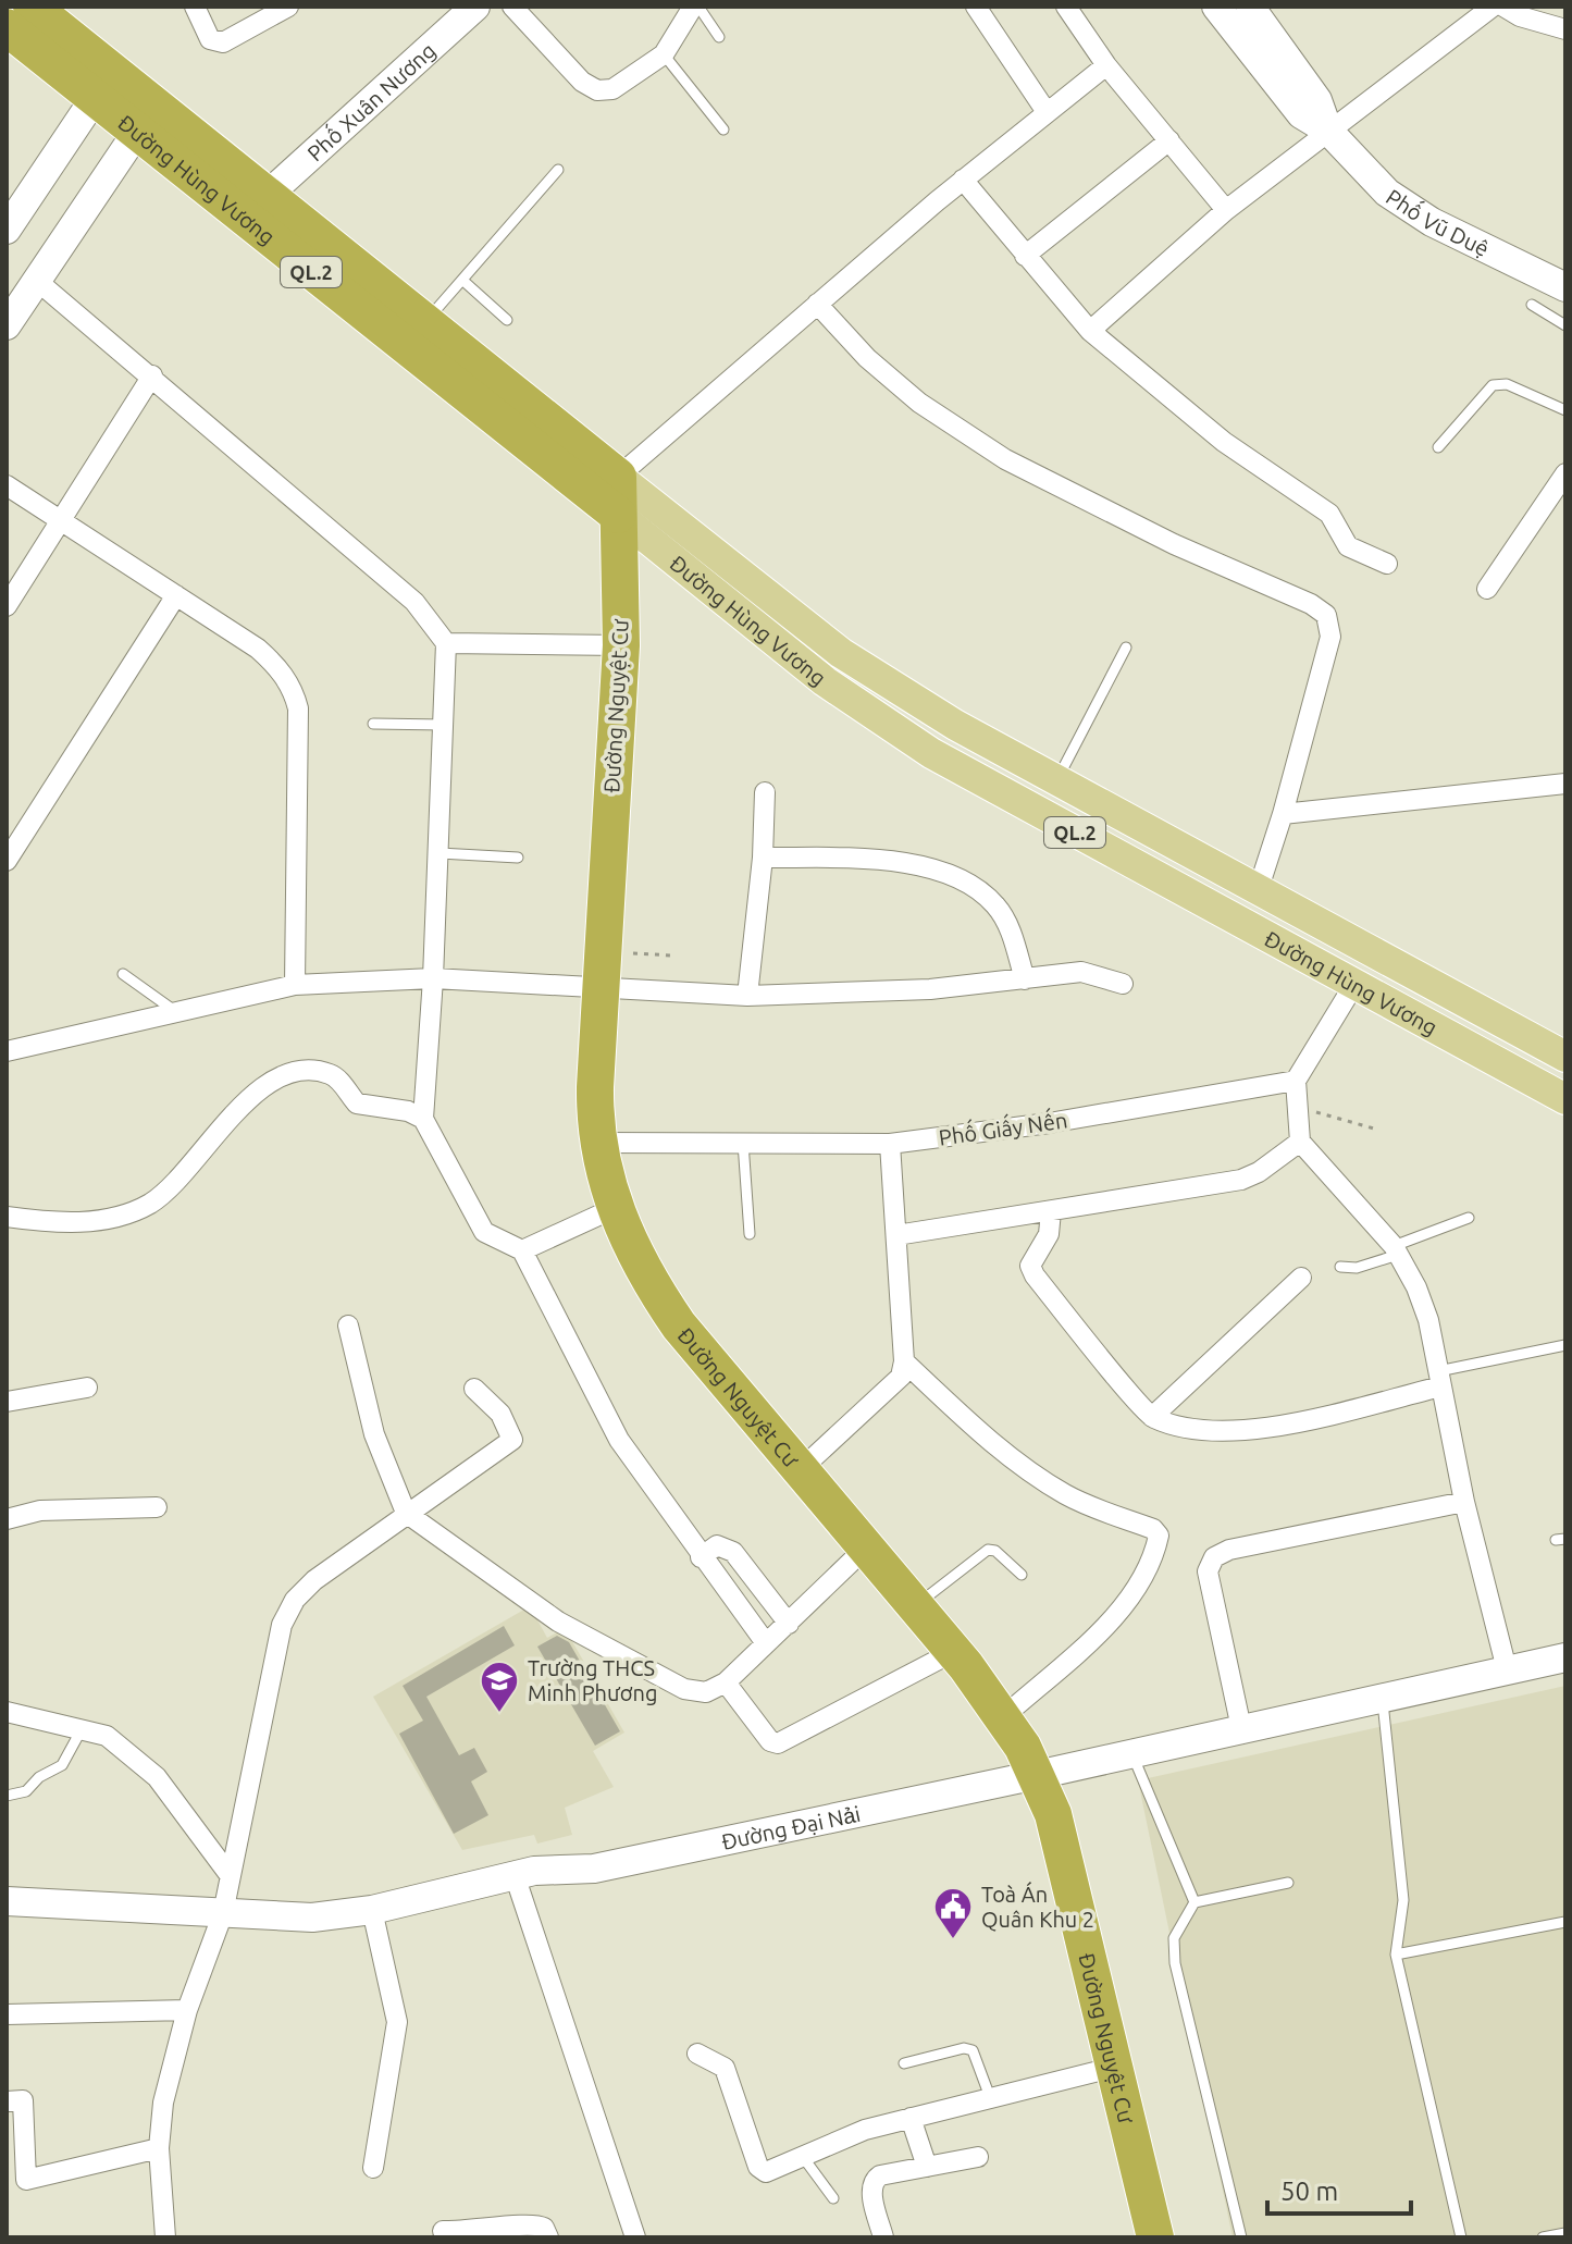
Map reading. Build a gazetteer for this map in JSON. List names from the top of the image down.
{
  "streets": {
    "highway": ["Đường Hùng Vương", "QL.2", "Đường Nguyệt Cư"],
    "street": [
      "Phố Xuân Nương",
      "Phố Vũ Duệ",
      "Phố Giấy Nến",
      "Đường Đại Nải"
    ]
  },
  "crossings": [
    ["Phố Xuân Nương", "Đường Hùng Vương"],
    ["Đường Hùng Vương", "Đường Nguyệt Cư"],
    ["Đường Nguyệt Cư", "Phố Giấy Nến"],
    ["Đường Nguyệt Cư", "Đường Đại Nải"]
  ],
  "places": {
    "school or university": ["Trường THCS Minh Phương"],
    "public building": ["Toà Án Quân Khu 2"]
  },
  "scale_bar": "50 m"
}
